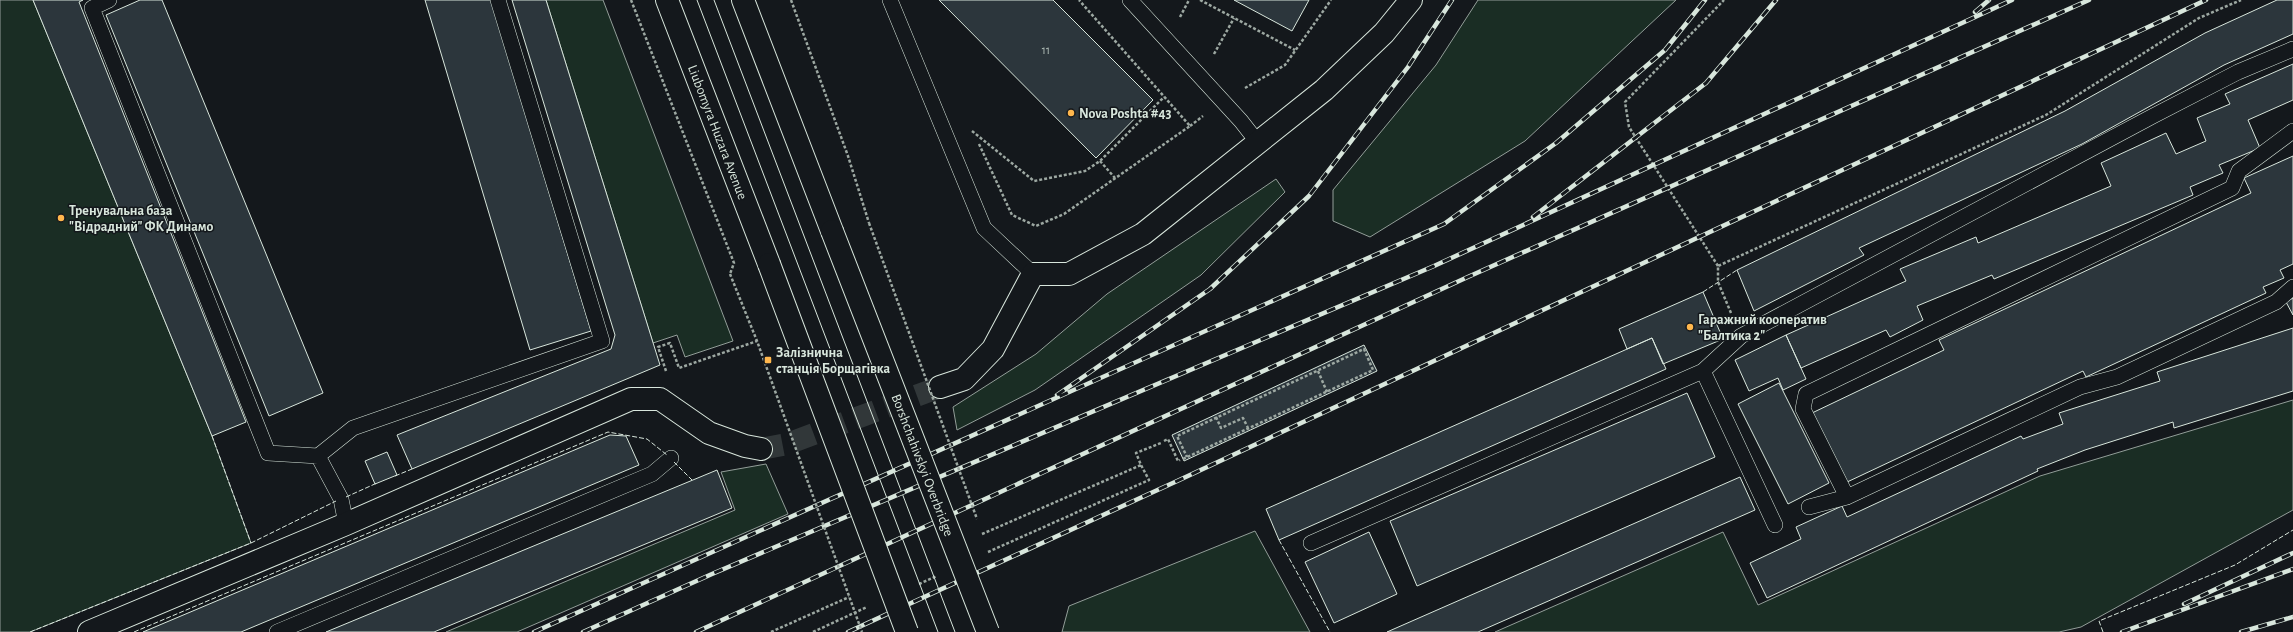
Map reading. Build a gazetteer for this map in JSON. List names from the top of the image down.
{
  "streets": {
    "street": ["Liubomyra Huzara Avenue", "Borshchahivskyi Overbridge"]
  },
  "places": {
    "other": ["Nova Poshta #43", "Тренувальна база \"Відрадний\" ФК Динамо", "Гаражний кооператив \"Балтика 2\""],
    "transit": ["Залізнична станція Борщагівка"]
  },
  "house_numbers": ["11"]
}
